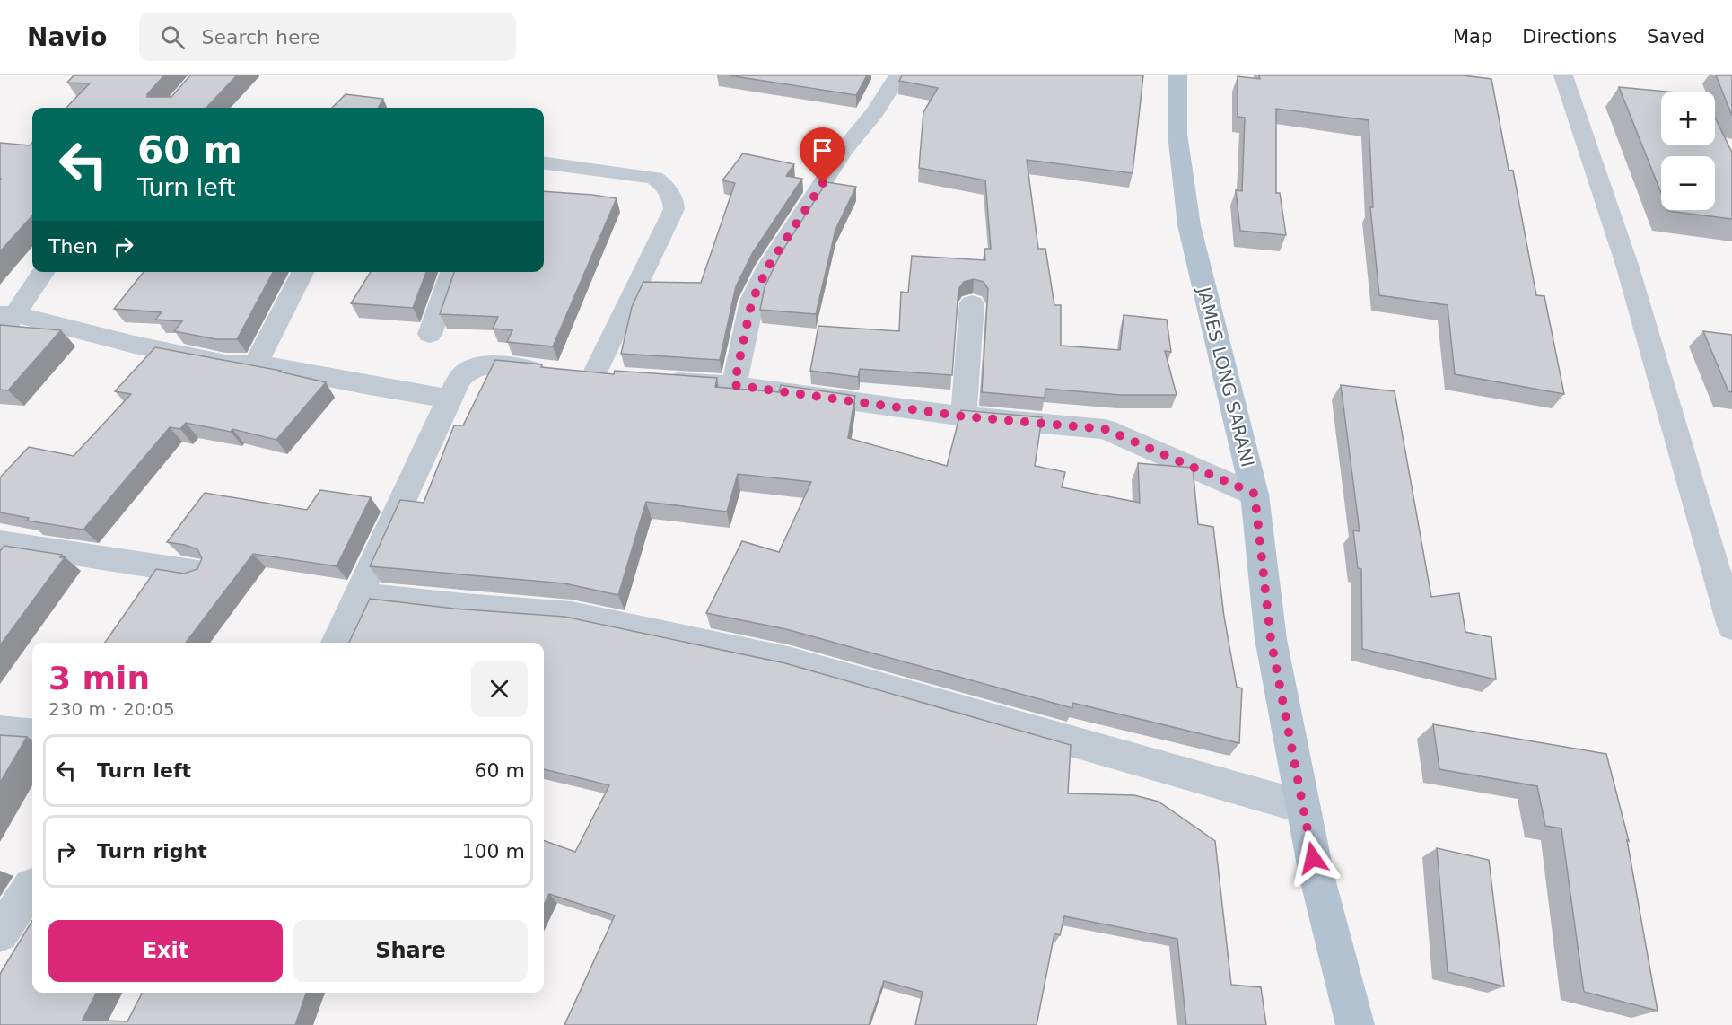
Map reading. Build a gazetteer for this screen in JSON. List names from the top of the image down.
{
  "streets": {
    "main road": ["JAMES LONG SARANI"]
  },
  "page": {
    "header": "Navio",
    "search": "Search here",
    "nav": ["Map", "Directions", "Saved"],
    "map_buttons": ["+", "−"],
    "turn": ["60 m", "Turn left"],
    "then": "Then",
    "heading": ["3 min", "230 m · 20:05"],
    "list": [
      {
        "name": "Turn left",
        "value": "60 m"
      },
      {
        "name": "Turn right",
        "value": "100 m"
      }
    ],
    "buttons": ["Exit", "Share"]
  }
}
